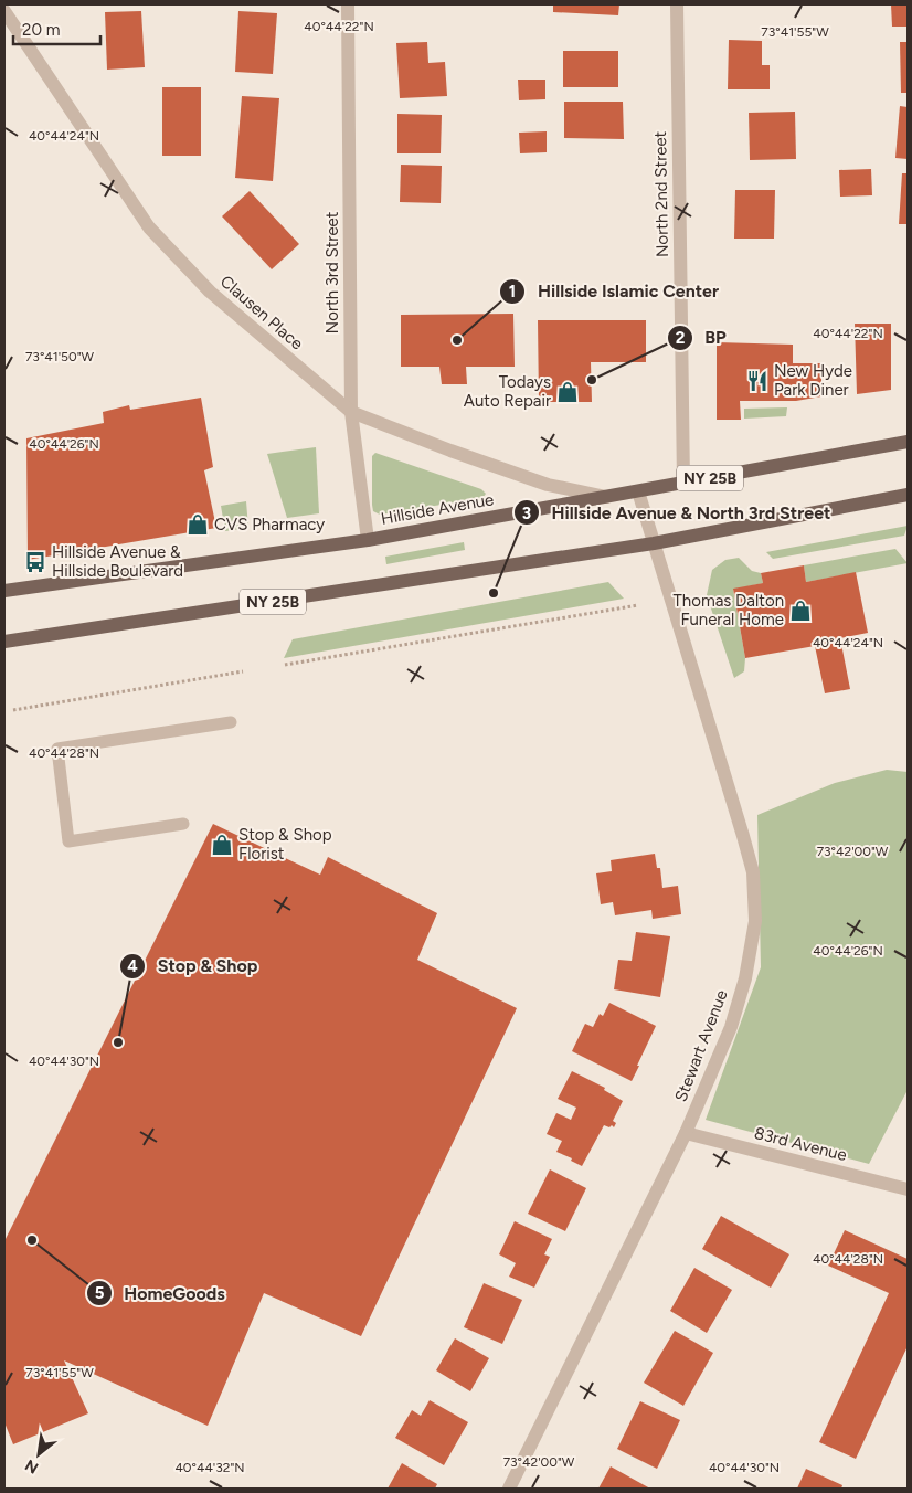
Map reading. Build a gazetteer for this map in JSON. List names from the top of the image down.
{
  "streets": {
    "main road": ["NY 25B", "Hillside Avenue"],
    "street": [
      "North 2nd Street",
      "North 3rd Street",
      "Clausen Place",
      "Stewart Avenue",
      "83rd Avenue"
    ]
  },
  "crossings": [
    ["North 2nd Street", "Hillside Avenue"],
    ["North 3rd Street", "Clausen Place"],
    ["North 3rd Street", "Hillside Avenue"],
    ["Clausen Place", "Hillside Avenue"],
    ["NY 25B", "Stewart Avenue"],
    ["Hillside Avenue", "Stewart Avenue"],
    ["Stewart Avenue", "83rd Avenue"]
  ],
  "places": {
    "other": [
      "Hillside Islamic Center",
      "BP",
      "Hillside Avenue & North 3rd Street",
      "Stop & Shop",
      "HomeGoods"
    ],
    "restaurant": ["New Hyde Park Diner"],
    "shop": [
      "Todays Auto Repair",
      "CVS Pharmacy",
      "Thomas Dalton Funeral Home",
      "Stop & Shop Florist"
    ],
    "bus stop": ["Hillside Avenue & Hillside Boulevard"]
  },
  "scale_bar": "20 m",
  "north": "bottom left",
  "coordinates": [
    "40°44'22\"N",
    "73°41'55\"W",
    "40°44'24\"N",
    "73°41'50\"W",
    "40°44'26\"N",
    "40°44'28\"N",
    "73°42'00\"W",
    "40°44'30\"N",
    "40°44'32\"N"
  ]
}
